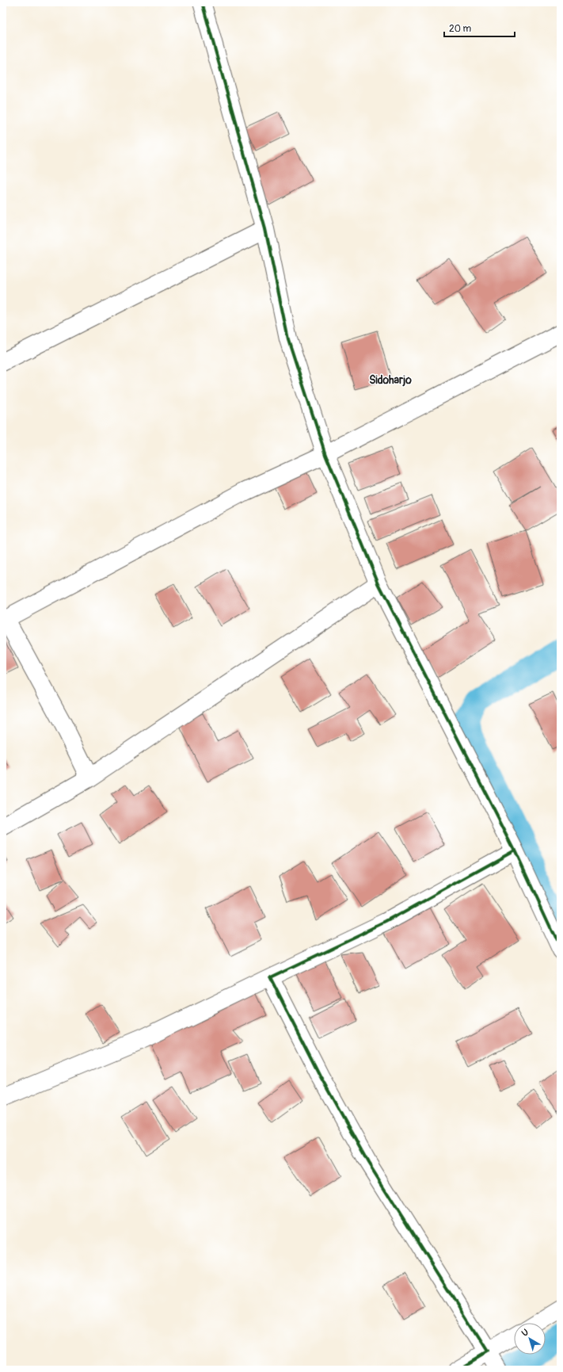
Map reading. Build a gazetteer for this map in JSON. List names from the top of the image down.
{
  "districts": ["Sidoharjo"],
  "scale_bar": "20 m",
  "north": "top left"
}
